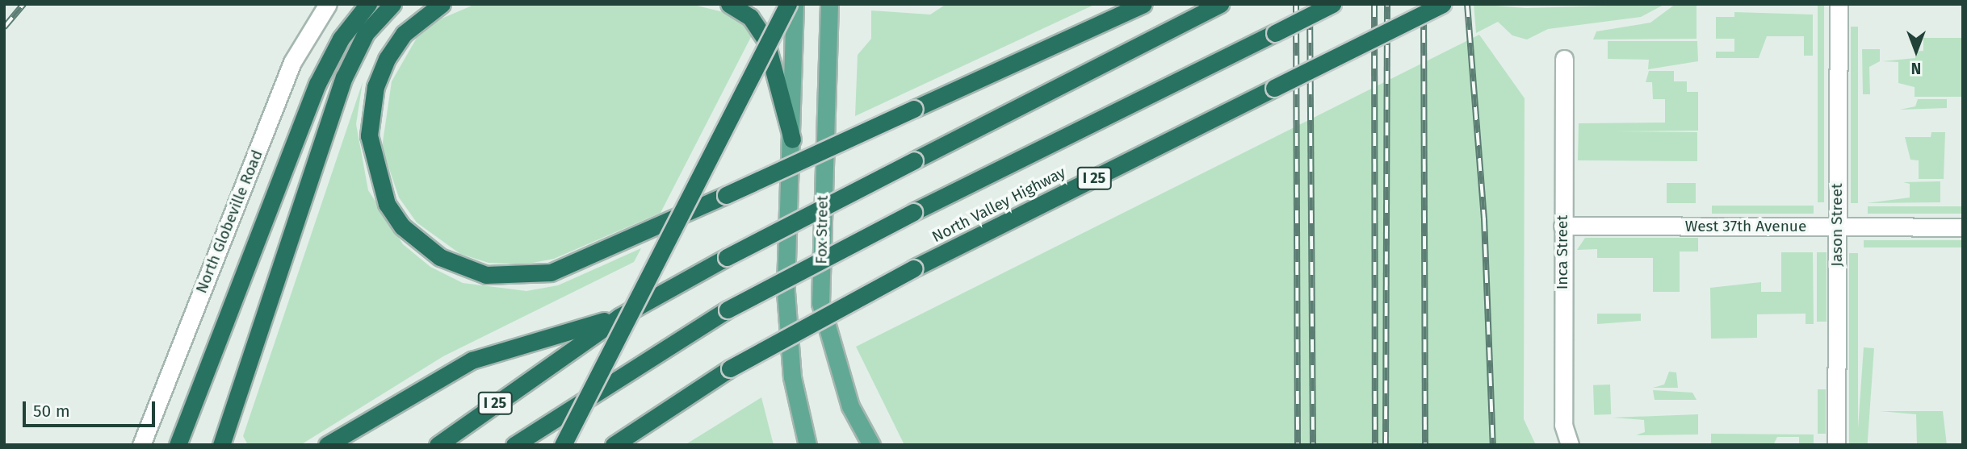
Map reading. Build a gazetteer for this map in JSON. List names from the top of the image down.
{
  "streets": {
    "highway": ["I 25", "North Valley Highway"],
    "main road": ["Fox Street"],
    "street": [
      "North Globeville Road",
      "Jason Street",
      "West 37th Avenue",
      "Inca Street"
    ]
  },
  "crossings": [
    ["Jason Street", "West 37th Avenue"],
    ["West 37th Avenue", "Inca Street"]
  ],
  "scale_bar": "50 m",
  "north": "bottom"
}
